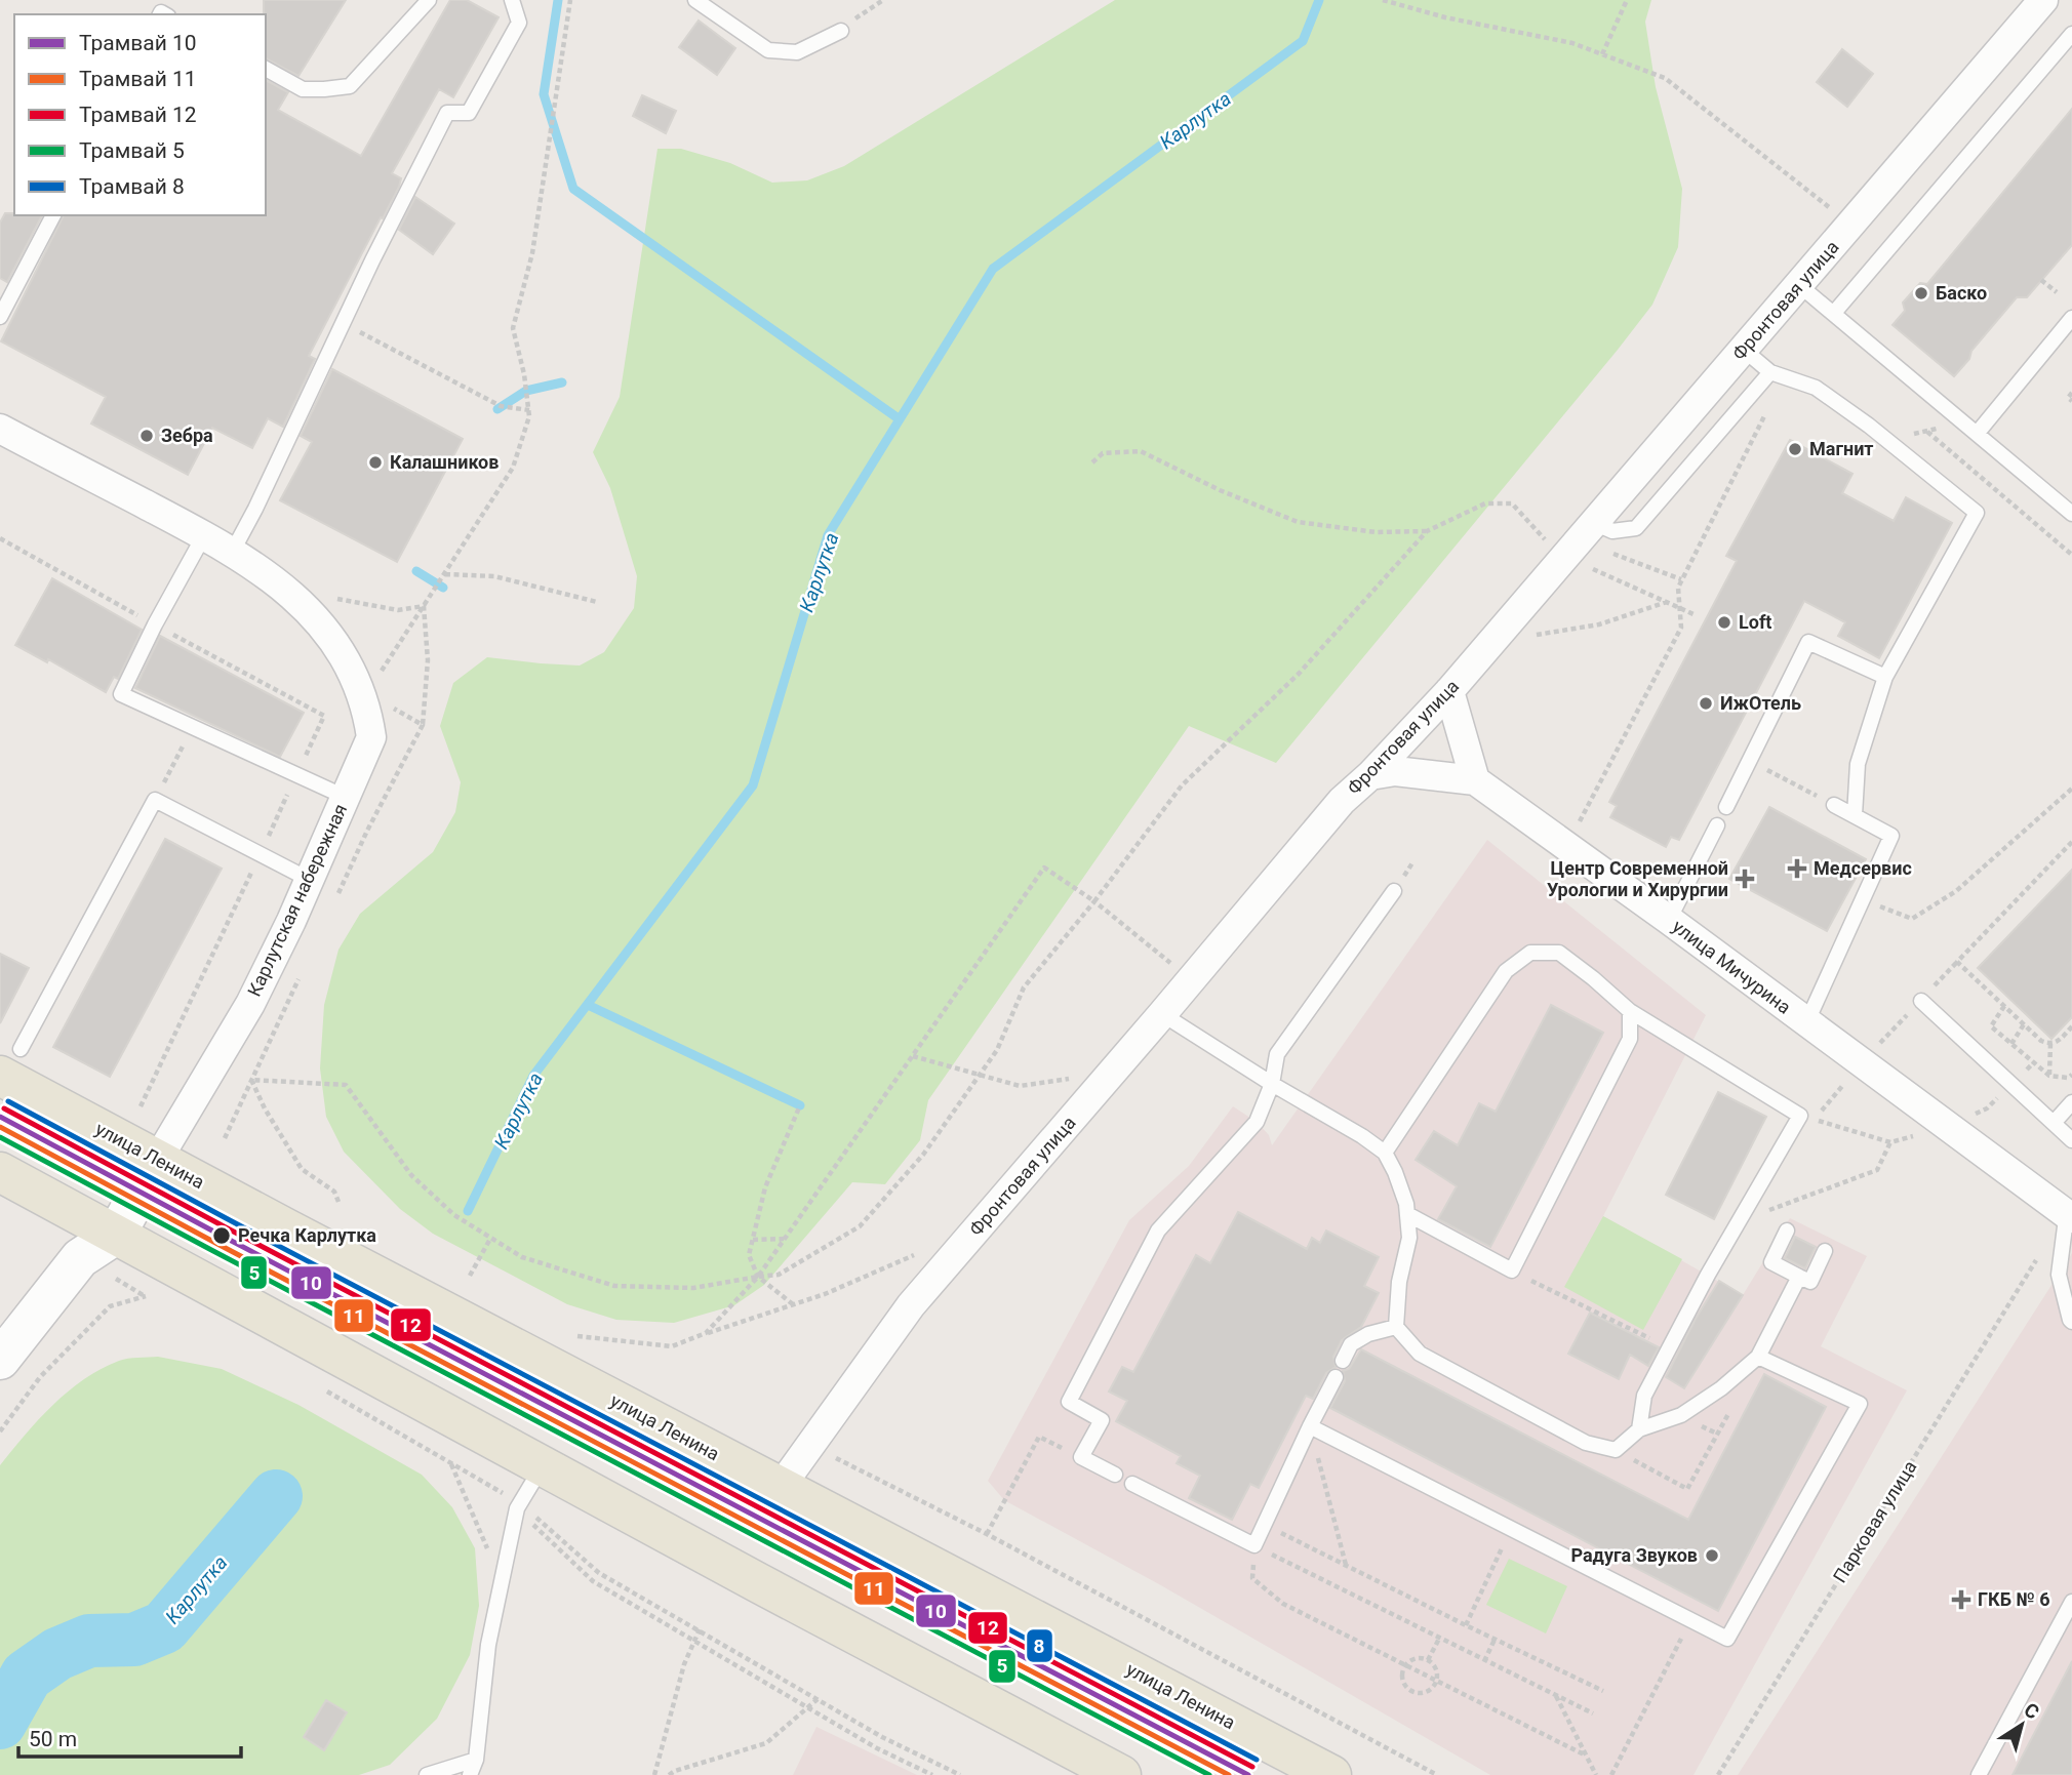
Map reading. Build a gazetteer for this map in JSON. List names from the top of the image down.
{
  "streets": {
    "main road": ["улица Ленина"],
    "street": ["Фронтовая улица", "Карлутская набережная", "улица Мичурина"],
    "path": ["Парковая улица"]
  },
  "crossings": [
    ["Фронтовая улица", "улица Мичурина"],
    ["Фронтовая улица", "улица Ленина"],
    ["Карлутская набережная", "улица Ленина"]
  ],
  "water": ["Карлутка"],
  "places": {
    "other": [
      "Баско",
      "Зебра",
      "Магнит",
      "Калашников",
      "Loft",
      "ИжОтель",
      "Речка Карлутка",
      "Радуга Звуков"
    ],
    "health": ["Медсервис", "Центр Современной Урологии и Хирургии", "ГКБ № 6"]
  },
  "lines": [
    "tram line 8",
    "tram line 12",
    "tram line 10",
    "tram line 11",
    "tram line 5"
  ],
  "legend": [
    "Трамвай 10",
    "Трамвай 11",
    "Трамвай 12",
    "Трамвай 5",
    "Трамвай 8"
  ],
  "scale_bar": "50 m",
  "north": "top right"
}
